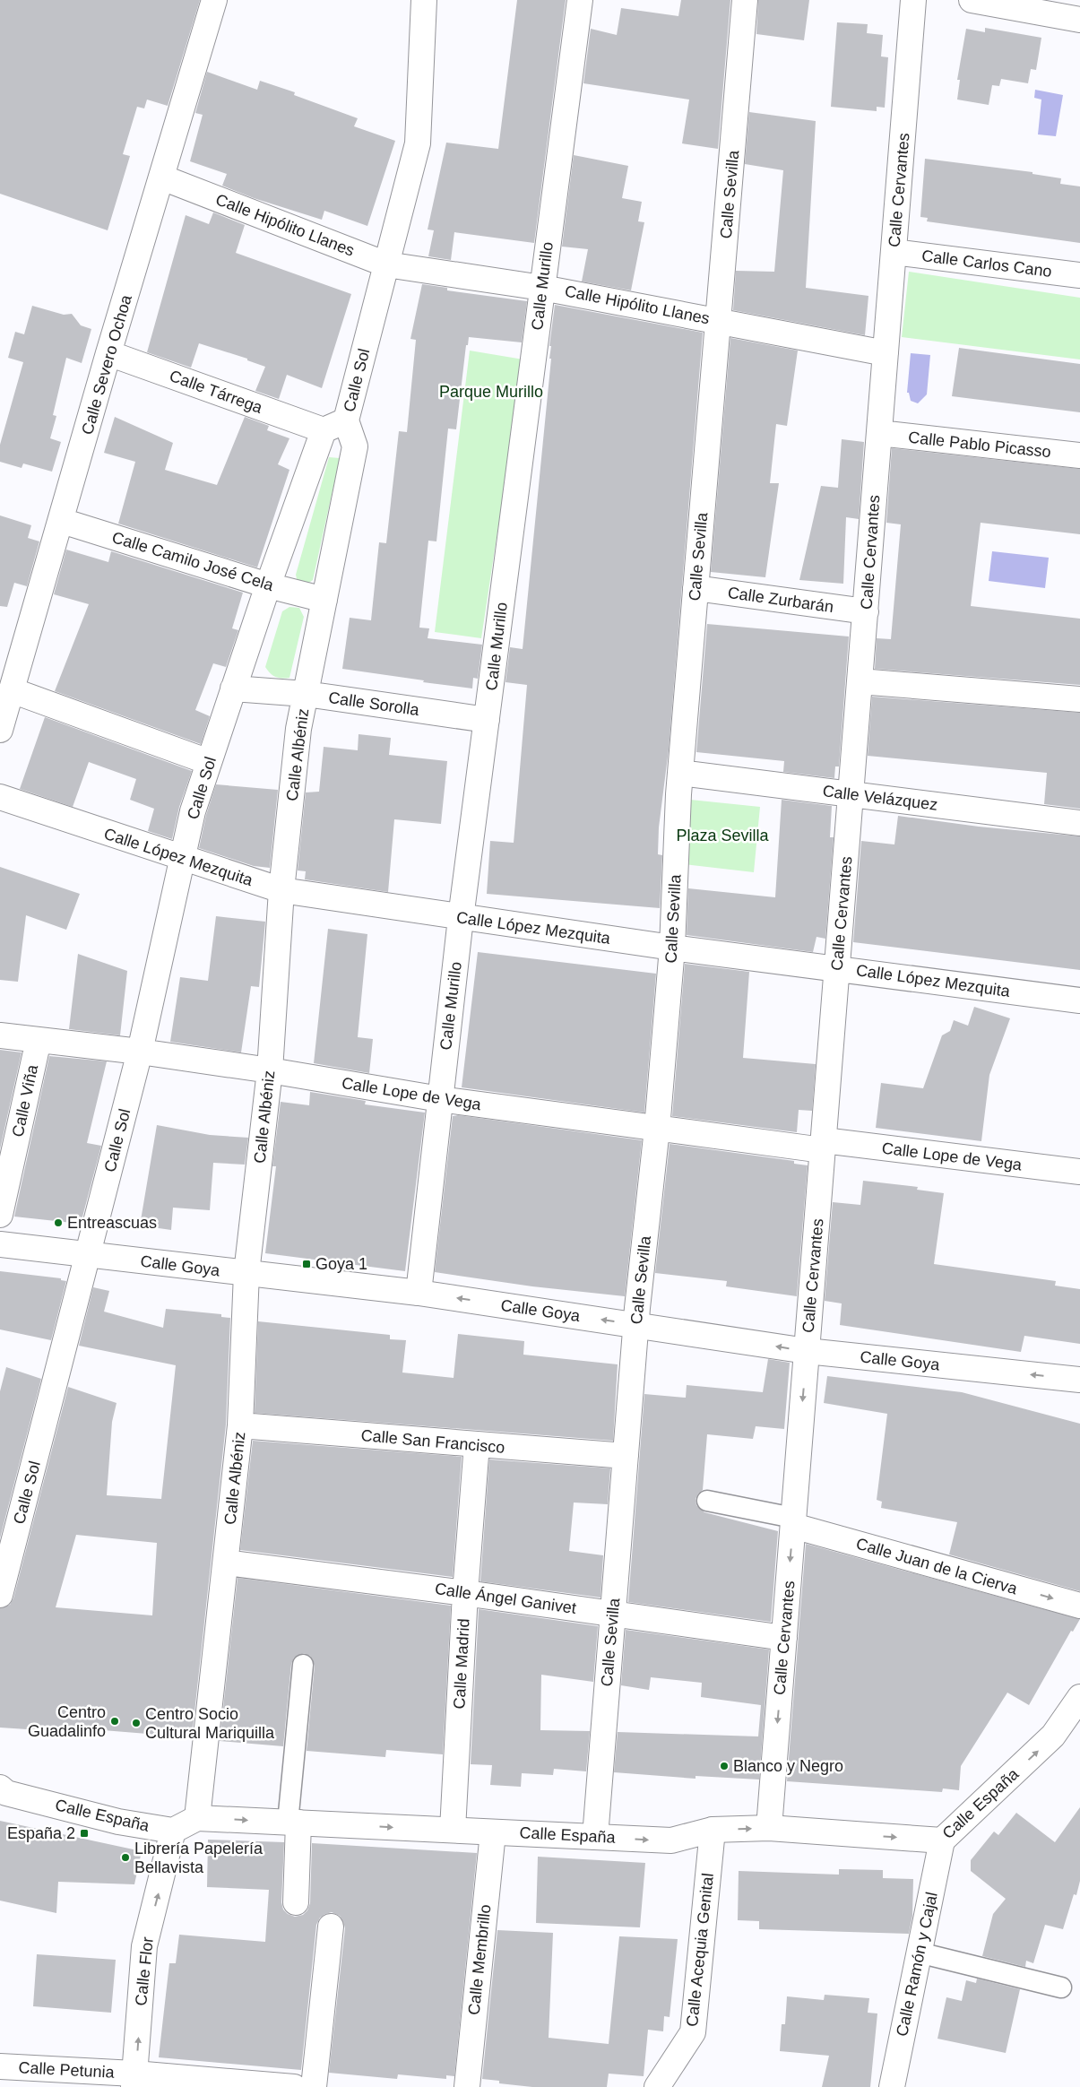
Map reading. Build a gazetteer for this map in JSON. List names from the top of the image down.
{
  "streets": {
    "street": [
      "Calle Cervantes",
      "Calle Sevilla",
      "Calle Hipólito Llanes",
      "Calle Carlos Cano",
      "Calle Murillo",
      "Calle Severo Ochoa",
      "Calle Sol",
      "Calle Tárrega",
      "Calle Pablo Picasso",
      "Calle Camilo José Cela",
      "Calle Zurbarán",
      "Calle Sorolla",
      "Calle Albéniz",
      "Calle Velázquez",
      "Calle López Mezquita",
      "Calle Lope de Vega",
      "Calle Viña",
      "Calle Goya",
      "Calle San Francisco",
      "Calle Juan de la Cierva",
      "Calle Ángel Ganivet",
      "Calle Madrid",
      "Calle España",
      "Calle Acequia Genital",
      "Calle Membrillo",
      "Calle Ramón y Cajal",
      "Calle Flor",
      "Calle Petunia"
    ]
  },
  "crossings": [
    ["Calle Cervantes", "Calle Hipólito Llanes"],
    ["Calle Cervantes", "Calle Carlos Cano"],
    ["Calle Cervantes", "Calle Pablo Picasso"],
    ["Calle Cervantes", "Calle Zurbarán"],
    ["Calle Cervantes", "Calle Velázquez"],
    ["Calle Cervantes", "Calle López Mezquita"],
    ["Calle Cervantes", "Calle Lope de Vega"],
    ["Calle Cervantes", "Calle Goya"],
    ["Calle Cervantes", "Calle Juan de la Cierva"],
    ["Calle Cervantes", "Calle Ángel Ganivet"],
    ["Calle Cervantes", "Calle España"],
    ["Calle Sevilla", "Calle Hipólito Llanes"],
    ["Calle Sevilla", "Calle Zurbarán"],
    ["Calle Sevilla", "Calle Velázquez"],
    ["Calle Sevilla", "Calle López Mezquita"],
    ["Calle Sevilla", "Calle Lope de Vega"],
    ["Calle Sevilla", "Calle Goya"],
    ["Calle Sevilla", "Calle San Francisco"],
    ["Calle Sevilla", "Calle Ángel Ganivet"],
    ["Calle Sevilla", "Calle España"],
    ["Calle Hipólito Llanes", "Calle Murillo"],
    ["Calle Hipólito Llanes", "Calle Severo Ochoa"],
    ["Calle Hipólito Llanes", "Calle Sol"],
    ["Calle Murillo", "Calle Sorolla"],
    ["Calle Murillo", "Calle López Mezquita"],
    ["Calle Murillo", "Calle Lope de Vega"],
    ["Calle Murillo", "Calle Goya"],
    ["Calle Severo Ochoa", "Calle Tárrega"],
    ["Calle Severo Ochoa", "Calle Camilo José Cela"],
    ["Calle Sol", "Calle Tárrega"],
    ["Calle Sol", "Calle Camilo José Cela"],
    ["Calle Sol", "Calle Sorolla"],
    ["Calle Sol", "Calle Albéniz"],
    ["Calle Sol", "Calle López Mezquita"],
    ["Calle Sol", "Calle Lope de Vega"],
    ["Calle Sol", "Calle Goya"],
    ["Calle Camilo José Cela", "Calle Albéniz"],
    ["Calle Sorolla", "Calle Albéniz"],
    ["Calle Albéniz", "Calle López Mezquita"],
    ["Calle Albéniz", "Calle Lope de Vega"],
    ["Calle Albéniz", "Calle Goya"],
    ["Calle Albéniz", "Calle San Francisco"],
    ["Calle Albéniz", "Calle Ángel Ganivet"],
    ["Calle Albéniz", "Calle España"],
    ["Calle Lope de Vega", "Calle Viña"],
    ["Calle San Francisco", "Calle Madrid"],
    ["Calle Ángel Ganivet", "Calle Madrid"],
    ["Calle Madrid", "Calle España"],
    ["Calle España", "Calle Acequia Genital"],
    ["Calle España", "Calle Membrillo"],
    ["Calle España", "Calle Ramón y Cajal"],
    ["Calle España", "Calle Flor"],
    ["Calle Flor", "Calle Petunia"]
  ],
  "one_way": ["Calle Goya", "Calle Juan de la Cierva", "Calle España"],
  "parks": ["Parque Murillo", "Plaza Sevilla"],
  "places": {
    "other": [
      "Entreascuas",
      "Centro Guadalinfo",
      "Centro Socio Cultural Mariquilla",
      "Blanco y Negro",
      "Librería Papelería Bellavista"
    ],
    "transit": ["Goya 1", "España 2"]
  }
}
